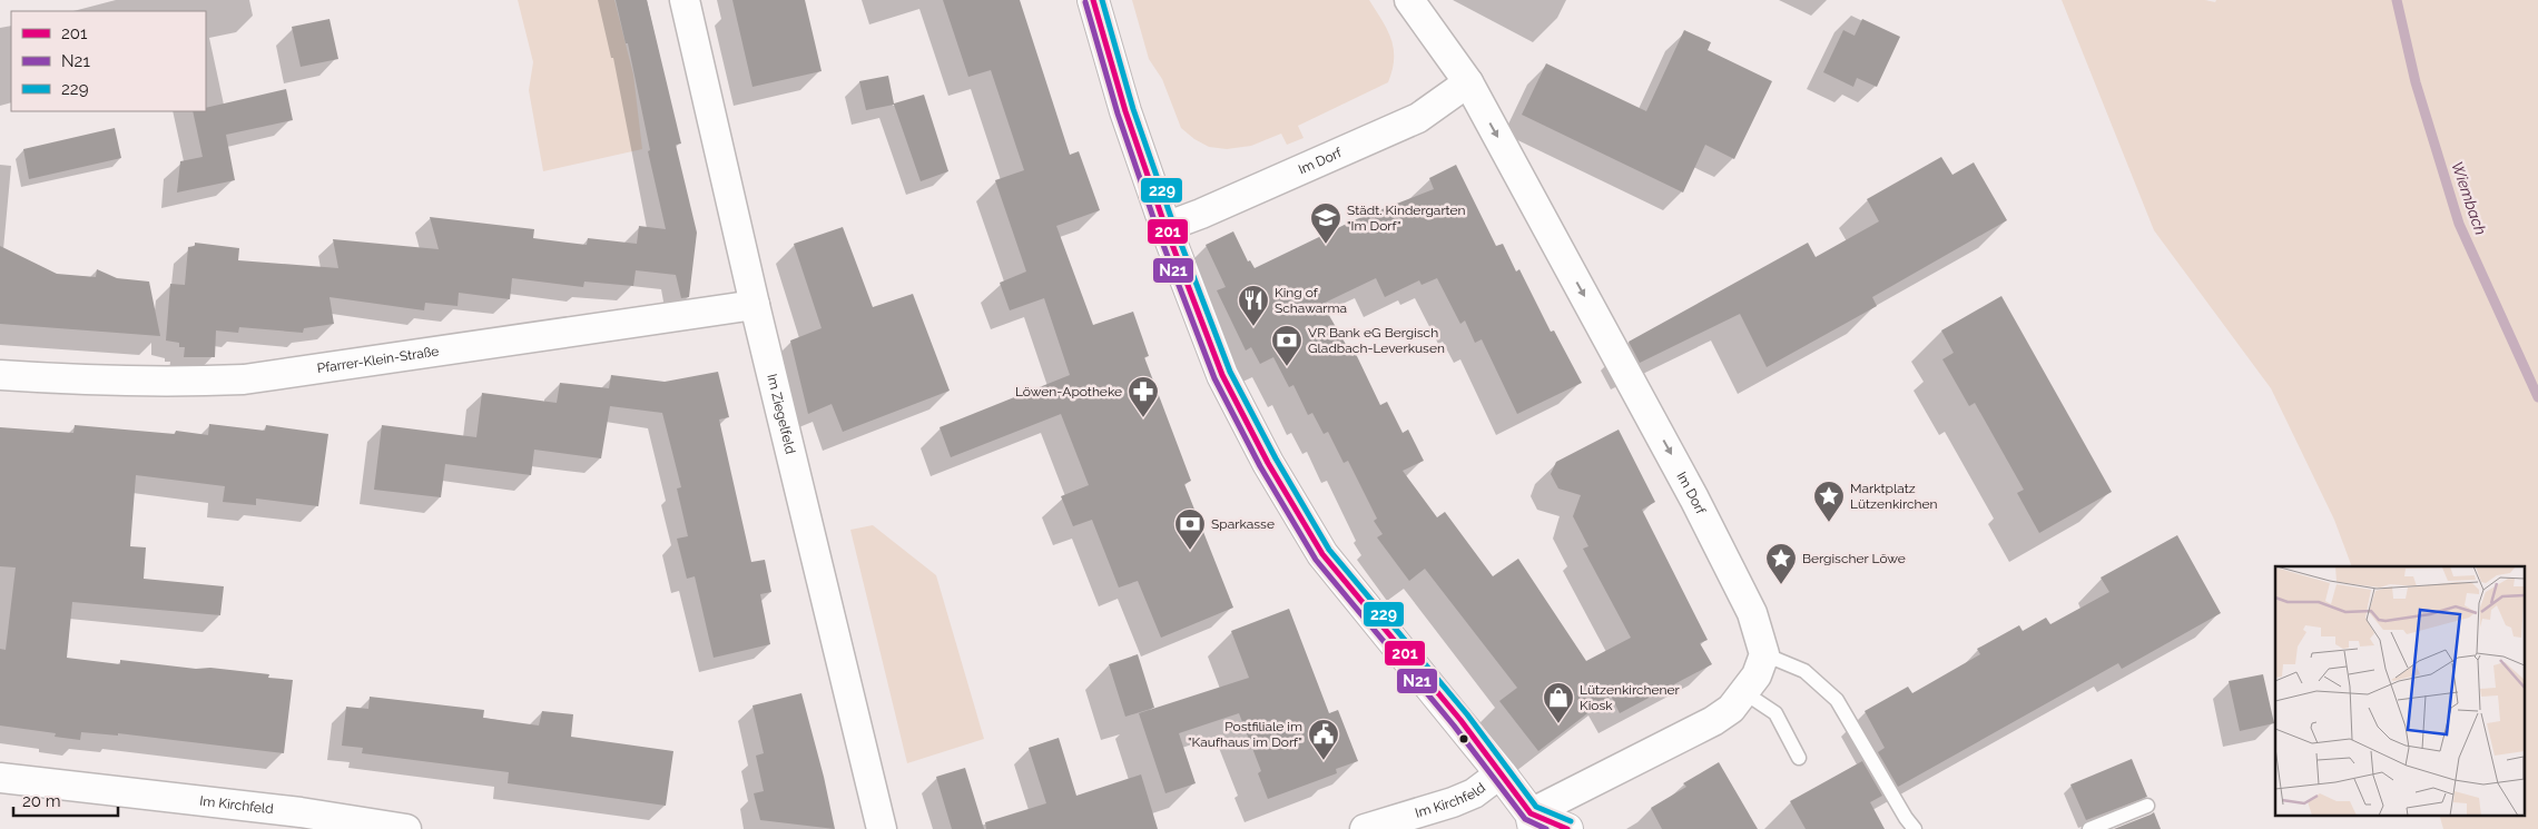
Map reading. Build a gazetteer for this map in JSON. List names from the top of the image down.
{
  "streets": {
    "street": [
      "Im Dorf",
      "Pfarrer-Klein-Straße",
      "Im Ziegelfeld",
      "Im Kirchfeld"
    ]
  },
  "crossings": [
    ["Pfarrer-Klein-Straße", "Im Ziegelfeld"]
  ],
  "one_way": ["Im Dorf"],
  "water": ["Wiembach"],
  "places": {
    "school or university": ["Städt. Kindergarten \"Im Dorf\""],
    "restaurant": ["King of Schawarma"],
    "bank": ["VR Bank eG Bergisch Gladbach-Leverkusen", "Sparkasse"],
    "pharmacy": ["Löwen-Apotheke"],
    "place": ["Marktplatz Lützenkirchen", "Bergischer Löwe"],
    "shop": ["Lützenkirchener Kiosk"],
    "public building": ["Postfiliale im \"Kaufhaus im Dorf\""]
  },
  "lines": ["transit line 201", "transit line 229", "transit line N21"],
  "legend": ["201", "N21", "229"],
  "scale_bar": "20 m"
}
